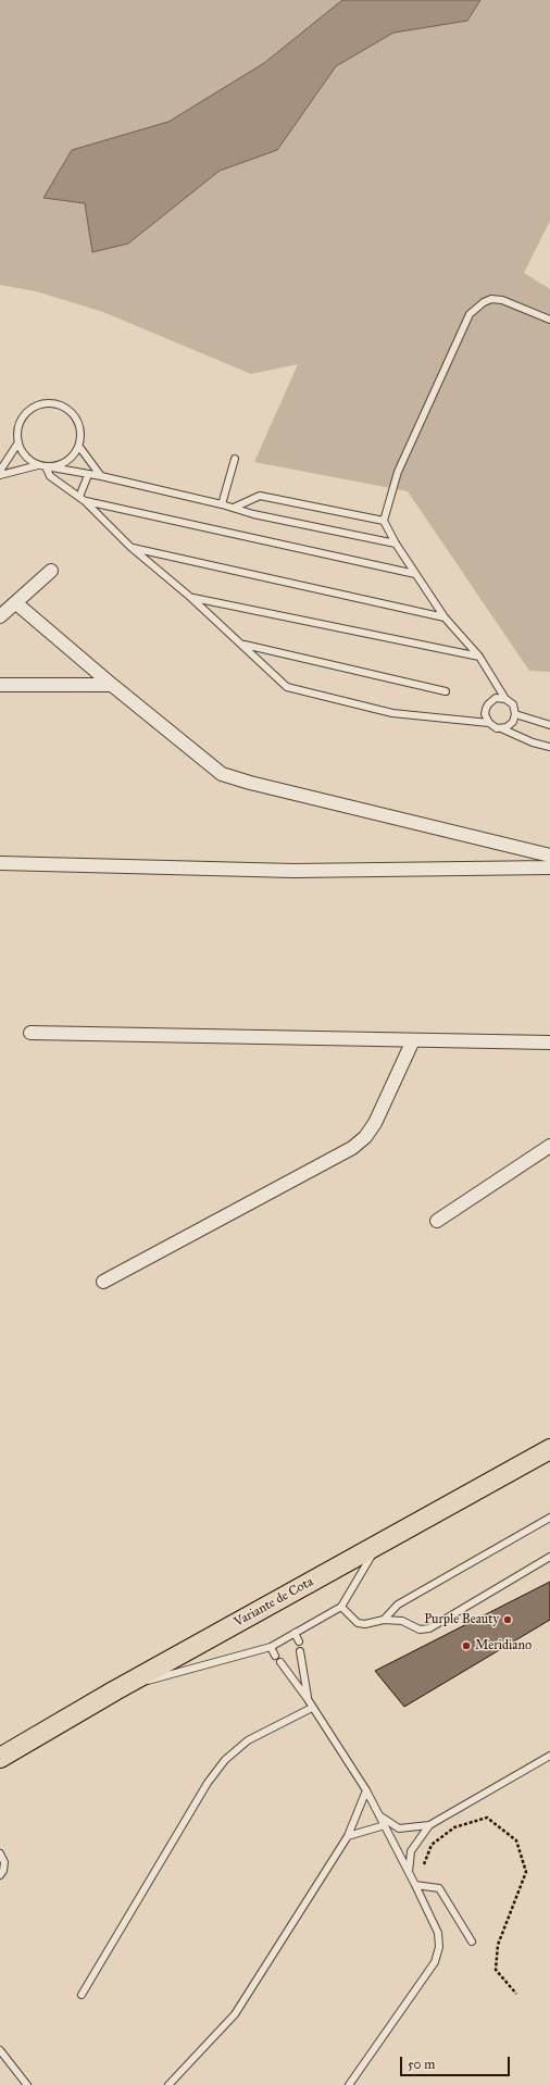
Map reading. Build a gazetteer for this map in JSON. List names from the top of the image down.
{
  "streets": {
    "main road": ["Variante de Cota"]
  },
  "places": ["Purple Beauty", "Meridiano"],
  "scale_bar": "50 m"
}
